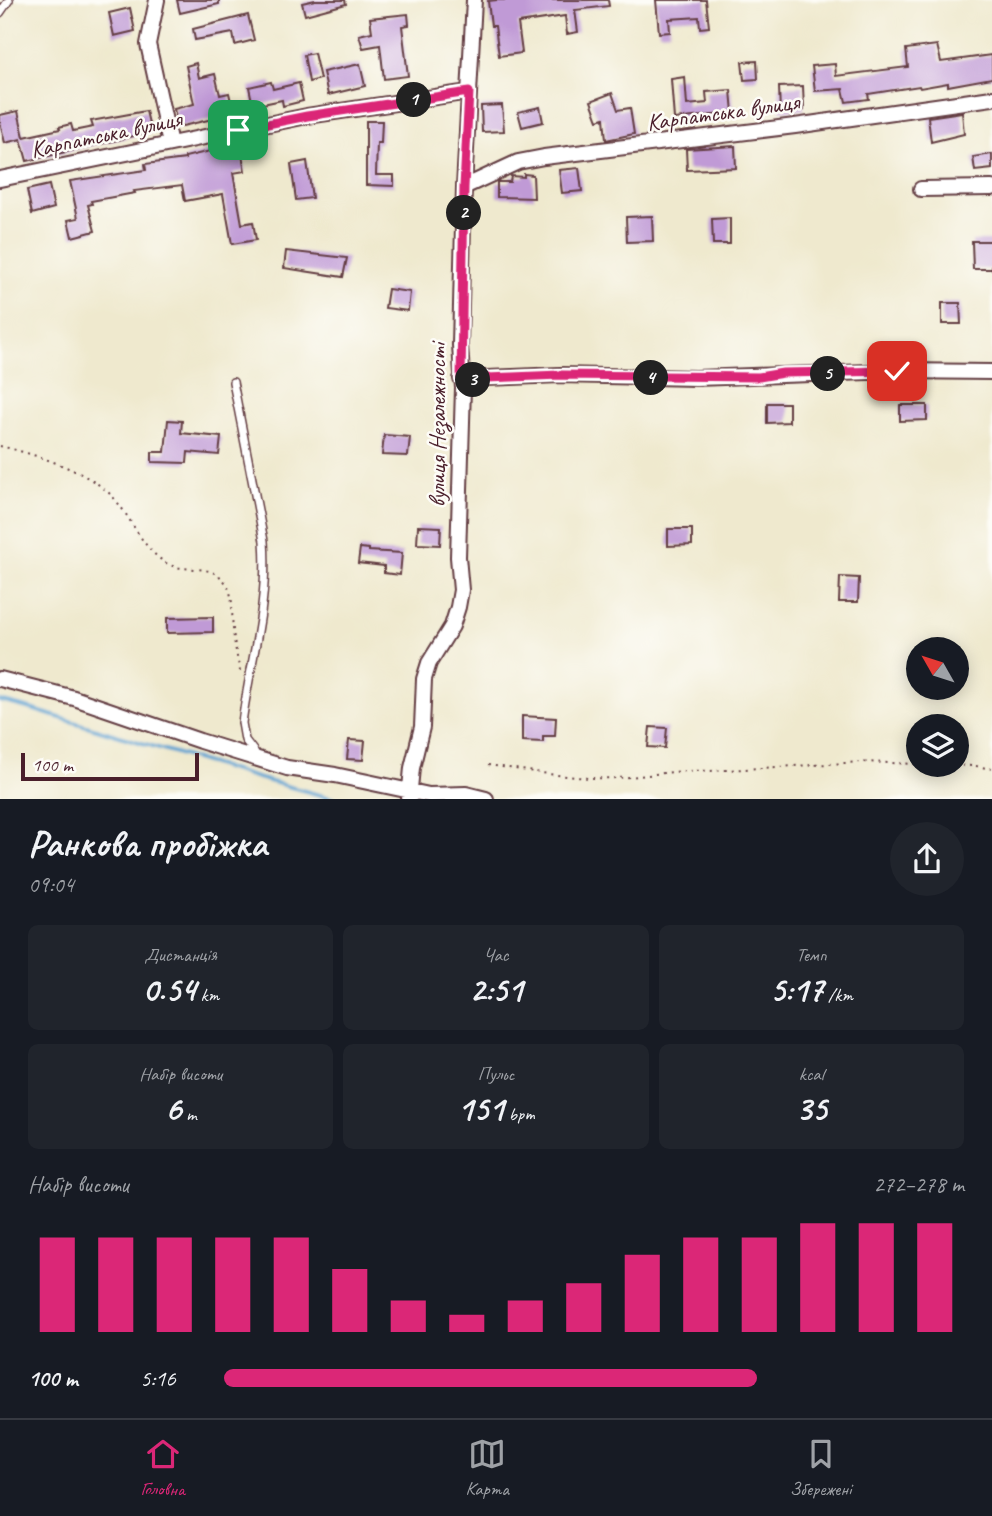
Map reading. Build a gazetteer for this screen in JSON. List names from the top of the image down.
{
  "streets": {
    "street": ["Карпатська вулиця", "вулиця Незалежності"]
  },
  "crossings": [
    ["Карпатська вулиця", "вулиця Незалежності"]
  ],
  "scale_bar": "100 m",
  "north": "top left",
  "page": {
    "pins": [
      "1",
      "2",
      "5",
      "4",
      "3"
    ],
    "scale": "100 m",
    "heading": ["Ранкова пробіжка", "09:04"],
    "stats": [
      ["Дистанція", "0.54 km"],
      ["Час", "2:51"],
      ["Темп", "5:17 /km"],
      ["Набір висоти", "6 m"],
      ["Пульс", "151 bpm"],
      ["kcal", "35"]
    ],
    "chart": ["Набір висоти", "272–278 m"],
    "list": [
      {
        "name": "100 m",
        "note": "5:16"
      }
    ],
    "tabs": ["Головна", "Карта", "Збережені"]
  }
}
